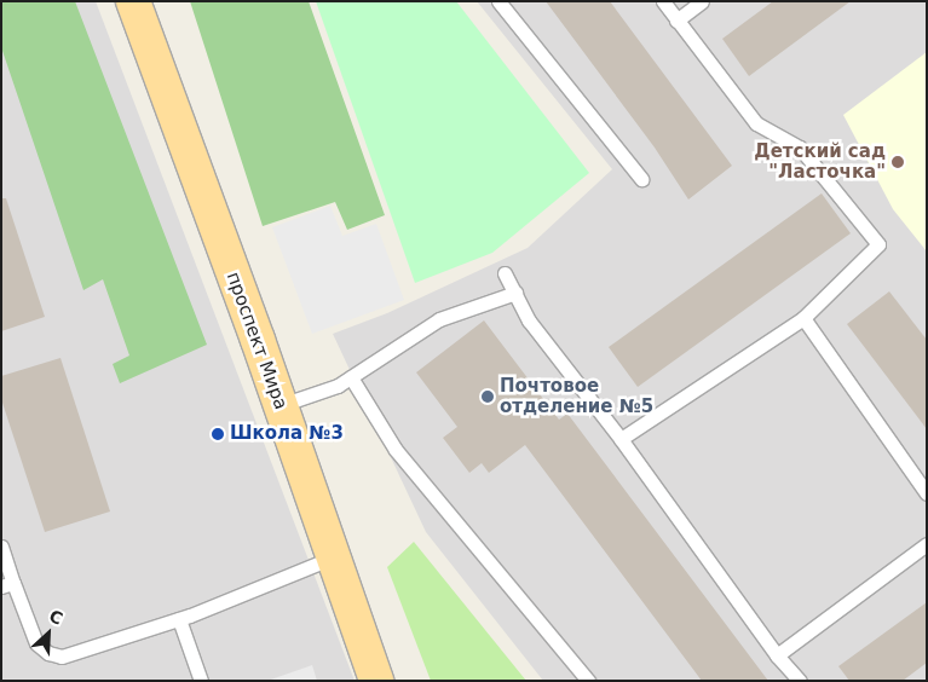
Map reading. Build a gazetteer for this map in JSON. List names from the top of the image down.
{
  "streets": {
    "main road": ["проспект Мира"]
  },
  "places": ["Детский сад \"Ласточка\"", "Почтовое отделение №5", "Школа №3"],
  "north": "top right"
}
